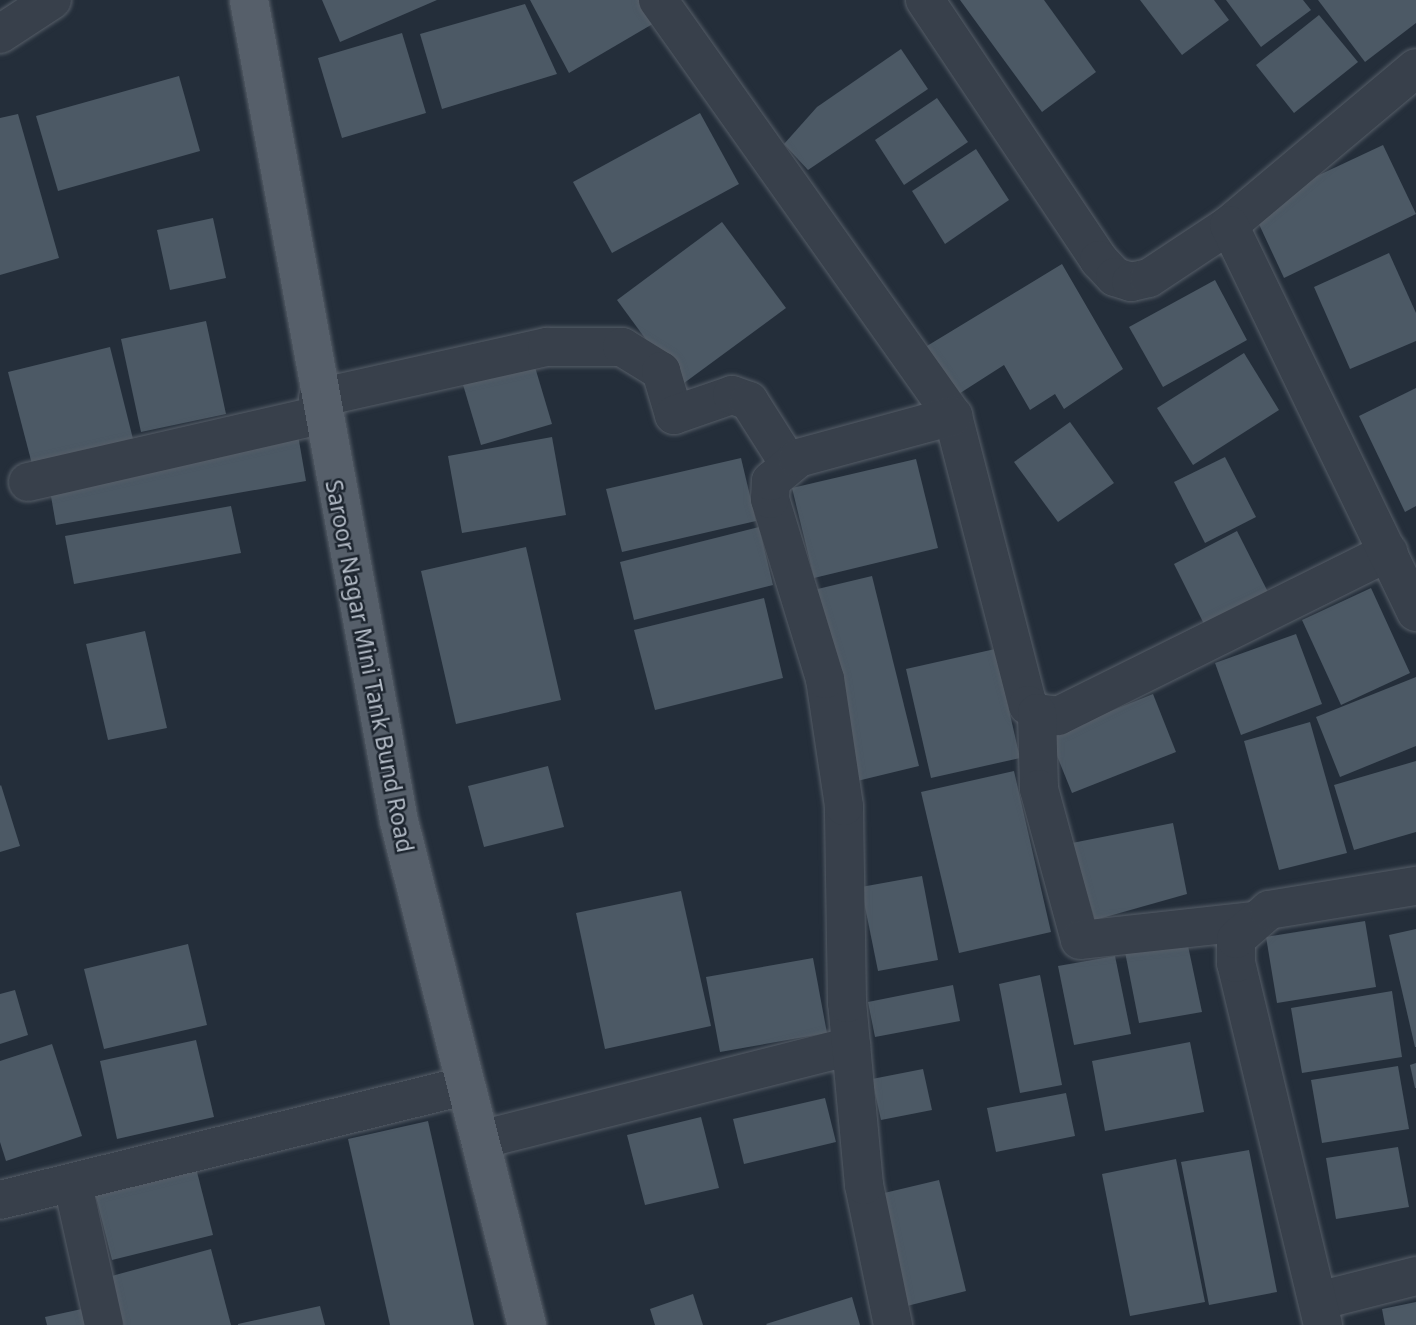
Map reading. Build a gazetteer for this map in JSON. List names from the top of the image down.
{
  "streets": {
    "main road": ["Saroor Nagar Mini Tank Bund Road"]
  }
}
